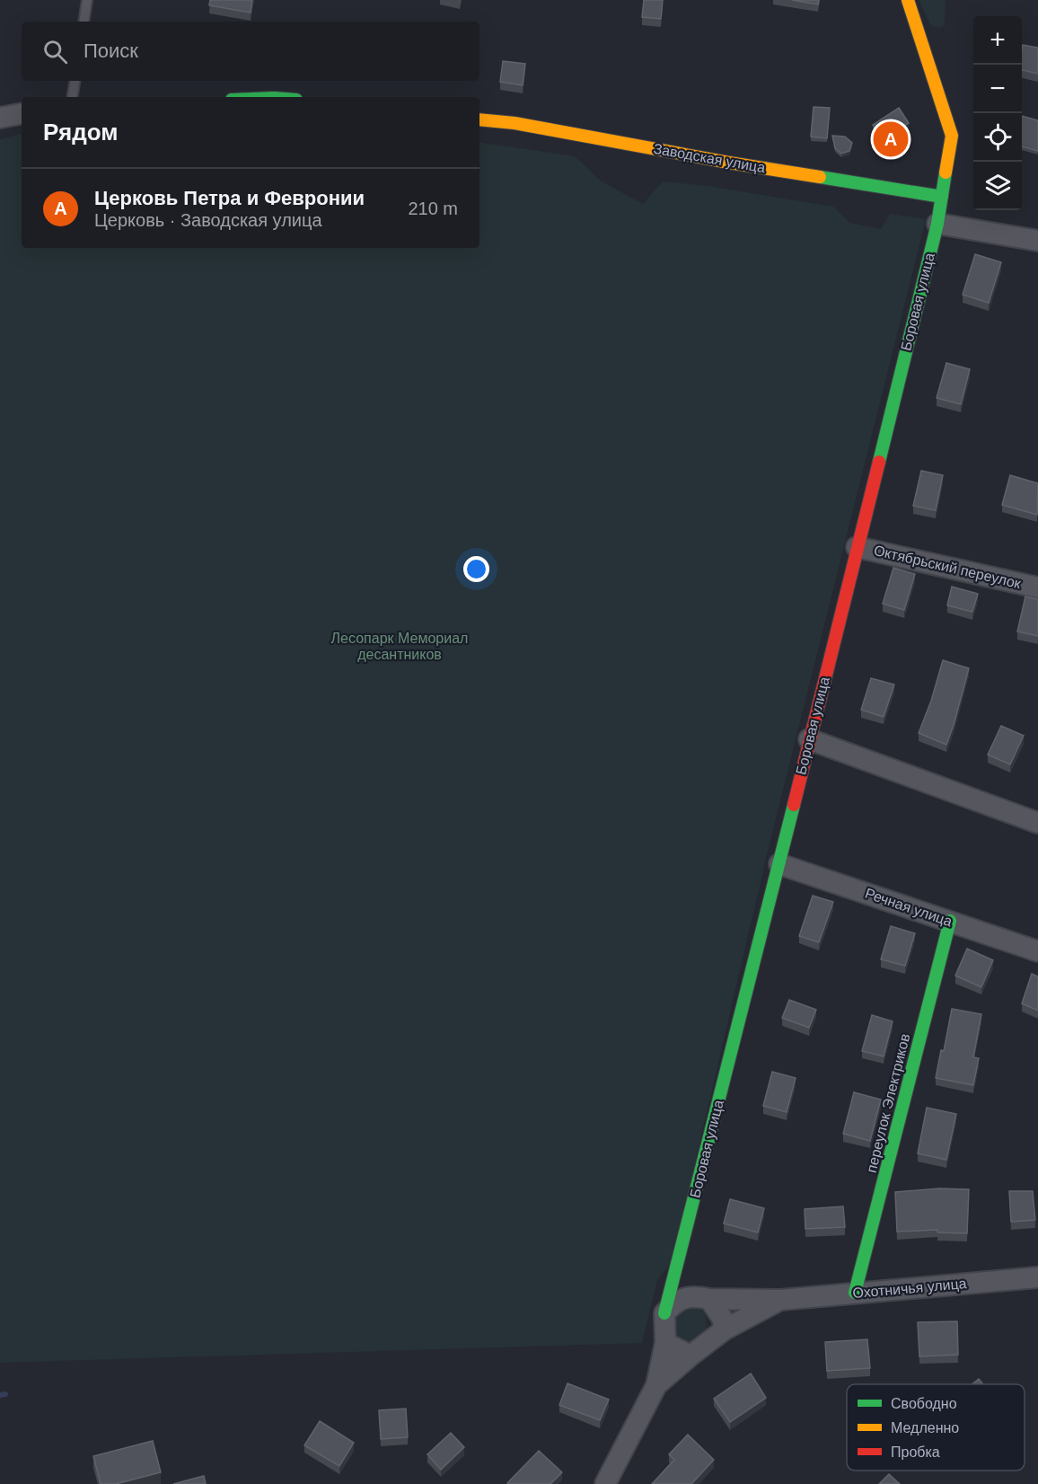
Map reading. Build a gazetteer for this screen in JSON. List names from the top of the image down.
{
  "streets": {
    "street": [
      "Заводская улица",
      "Боровая улица",
      "Октябрьский переулок",
      "Речная улица",
      "переулок Электриков",
      "Охотничья улица"
    ]
  },
  "crossings": [
    ["Заводская улица", "Боровая улица"],
    ["Боровая улица", "Октябрьский переулок"],
    ["Боровая улица", "Речная улица"],
    ["Боровая улица", "Охотничья улица"],
    ["Речная улица", "переулок Электриков"],
    ["переулок Электриков", "Охотничья улица"]
  ],
  "parks": ["Лесопарк Мемориал десантников"],
  "legend": ["Свободно", "Медленно", "Пробка"],
  "page": {
    "map_buttons": ["+", "−"],
    "search": "Поиск",
    "heading": "Рядом",
    "pins": "A",
    "list": [
      {
        "mark": "A",
        "name": "Церковь Петра и Февронии",
        "note": "Церковь · Заводская улица",
        "value": "210 m"
      }
    ]
  }
}
